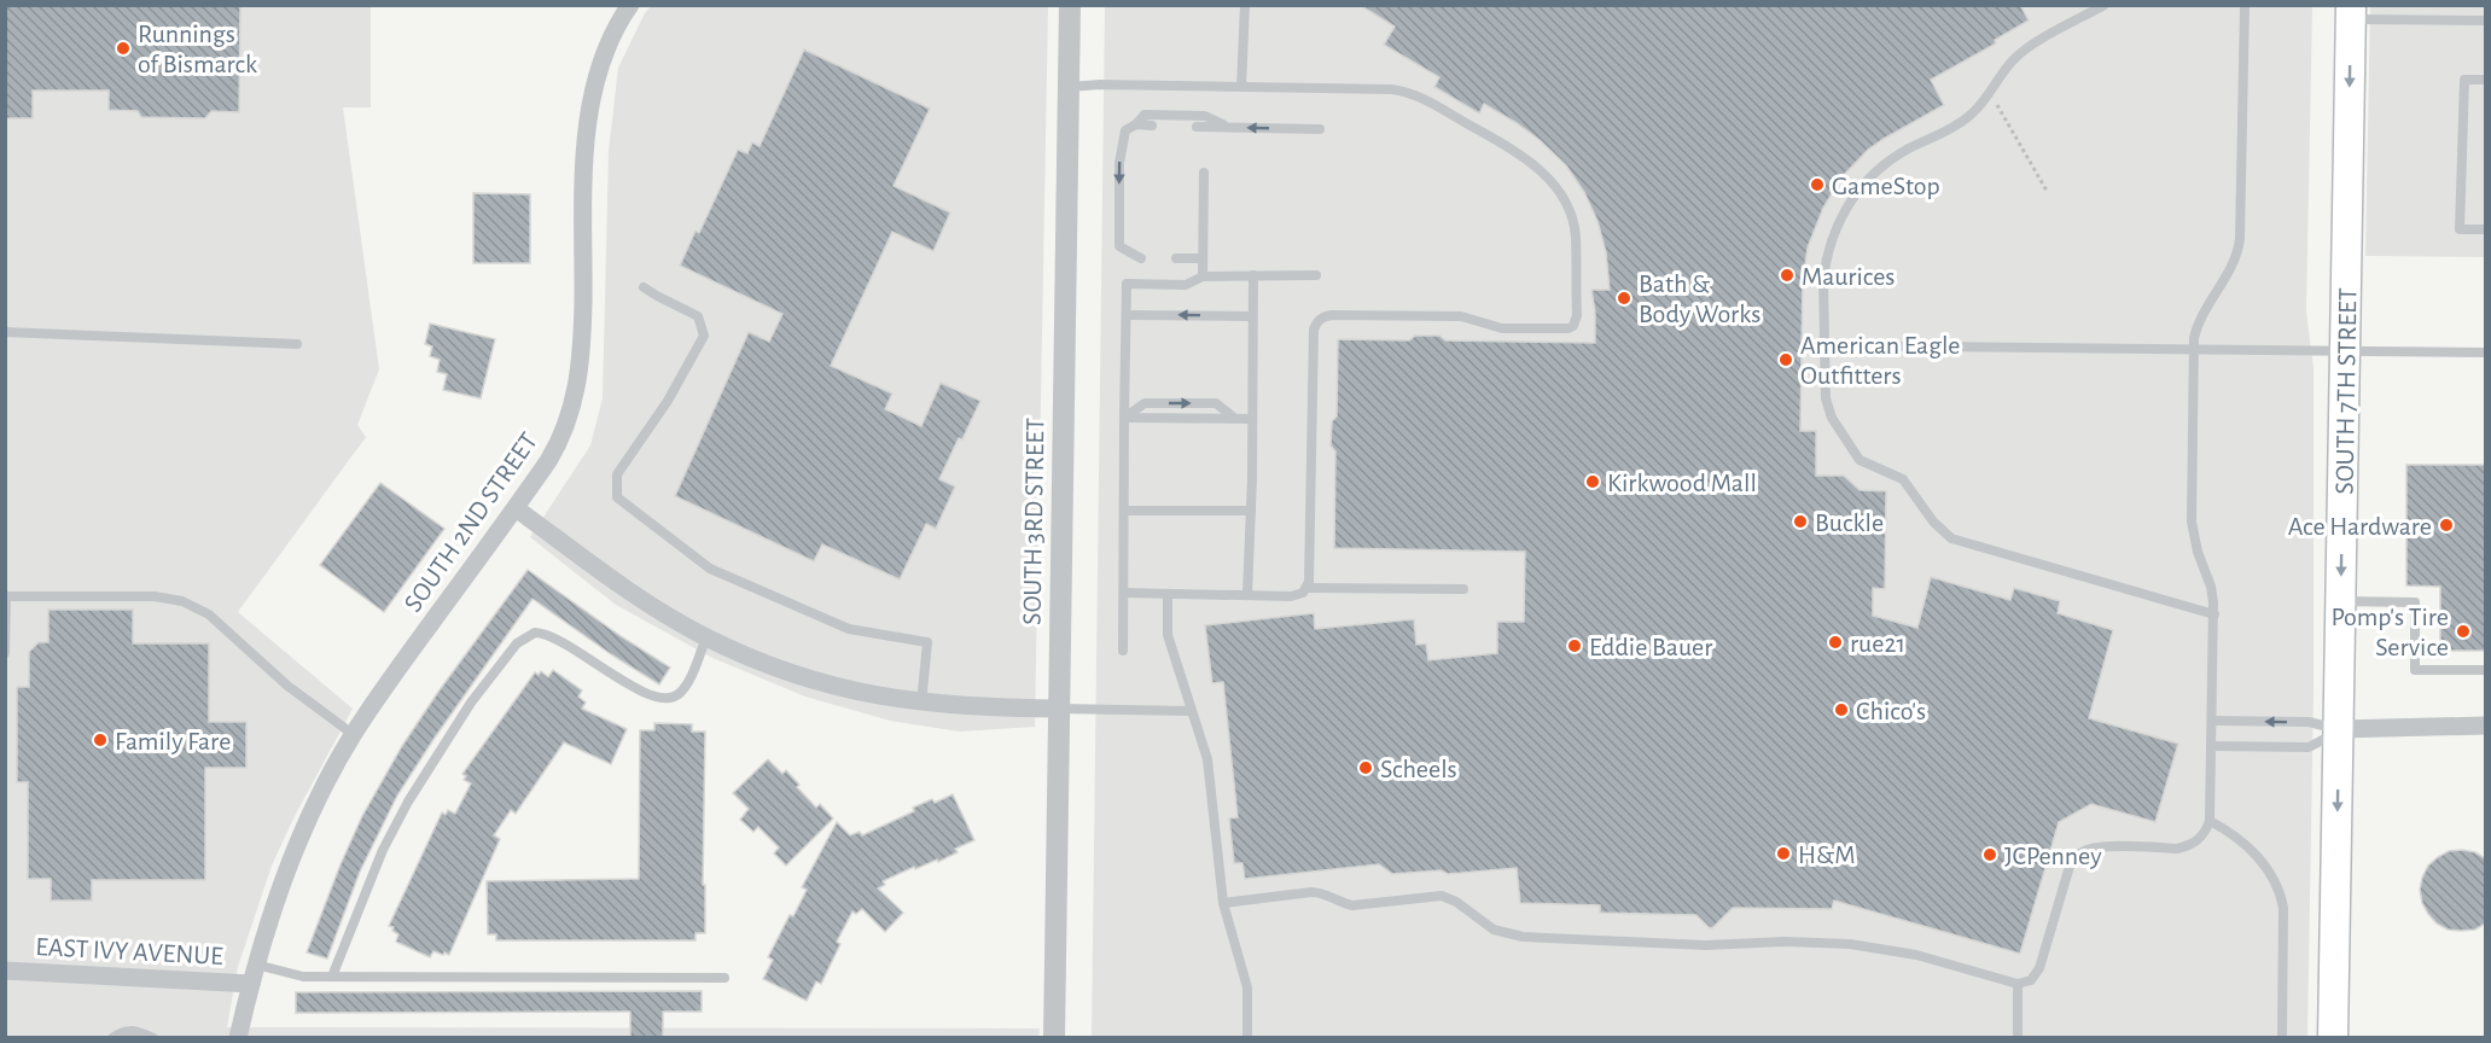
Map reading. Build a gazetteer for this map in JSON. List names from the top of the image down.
{
  "streets": {
    "main road": ["SOUTH 7TH STREET"],
    "street": ["SOUTH 2ND STREET", "SOUTH 3RD STREET", "EAST IVY AVENUE"]
  },
  "crossings": [
    ["SOUTH 2ND STREET", "EAST IVY AVENUE"]
  ],
  "one_way": ["SOUTH 7TH STREET"],
  "places": [
    "Runnings of Bismarck",
    "GameStop",
    "Maurices",
    "Bath & Body Works",
    "American Eagle Outfitters",
    "Kirkwood Mall",
    "Buckle",
    "Ace Hardware",
    "Pomp's Tire Service",
    "rue21",
    "Eddie Bauer",
    "Chico's",
    "Family Fare",
    "Scheels",
    "H&M",
    "JCPenney"
  ]
}
